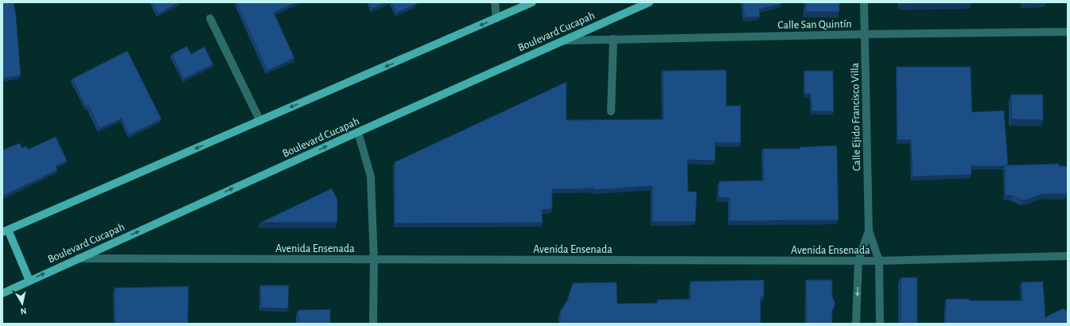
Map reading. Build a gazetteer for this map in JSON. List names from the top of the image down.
{
  "streets": {
    "main road": ["Boulevard Cucapah"],
    "street": ["Calle San Quintín", "Calle Ejido Francisco Villa", "Avenida Ensenada"]
  },
  "crossings": [
    ["Calle San Quintín", "Boulevard Cucapah"],
    ["Calle San Quintín", "Calle Ejido Francisco Villa"],
    ["Boulevard Cucapah", "Avenida Ensenada"],
    ["Calle Ejido Francisco Villa", "Avenida Ensenada"]
  ],
  "north": "bottom"
}
